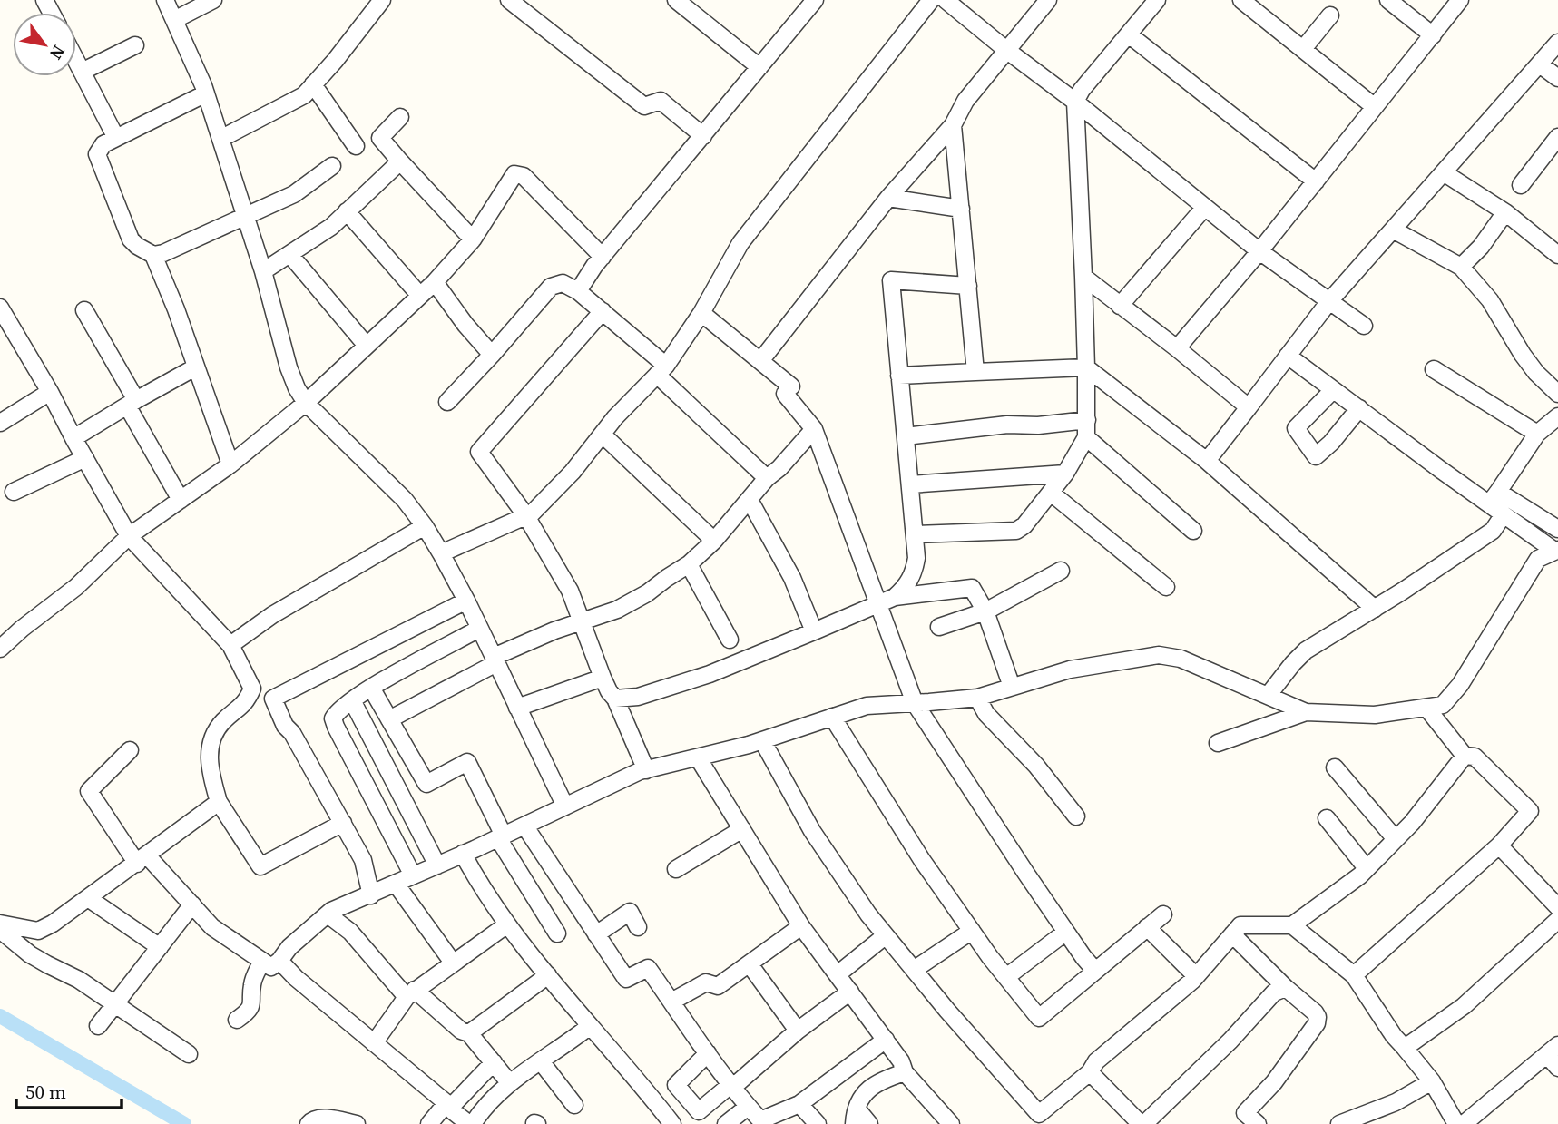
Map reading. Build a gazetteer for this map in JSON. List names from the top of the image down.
{
  "scale_bar": "50 m",
  "north": "bottom right"
}
